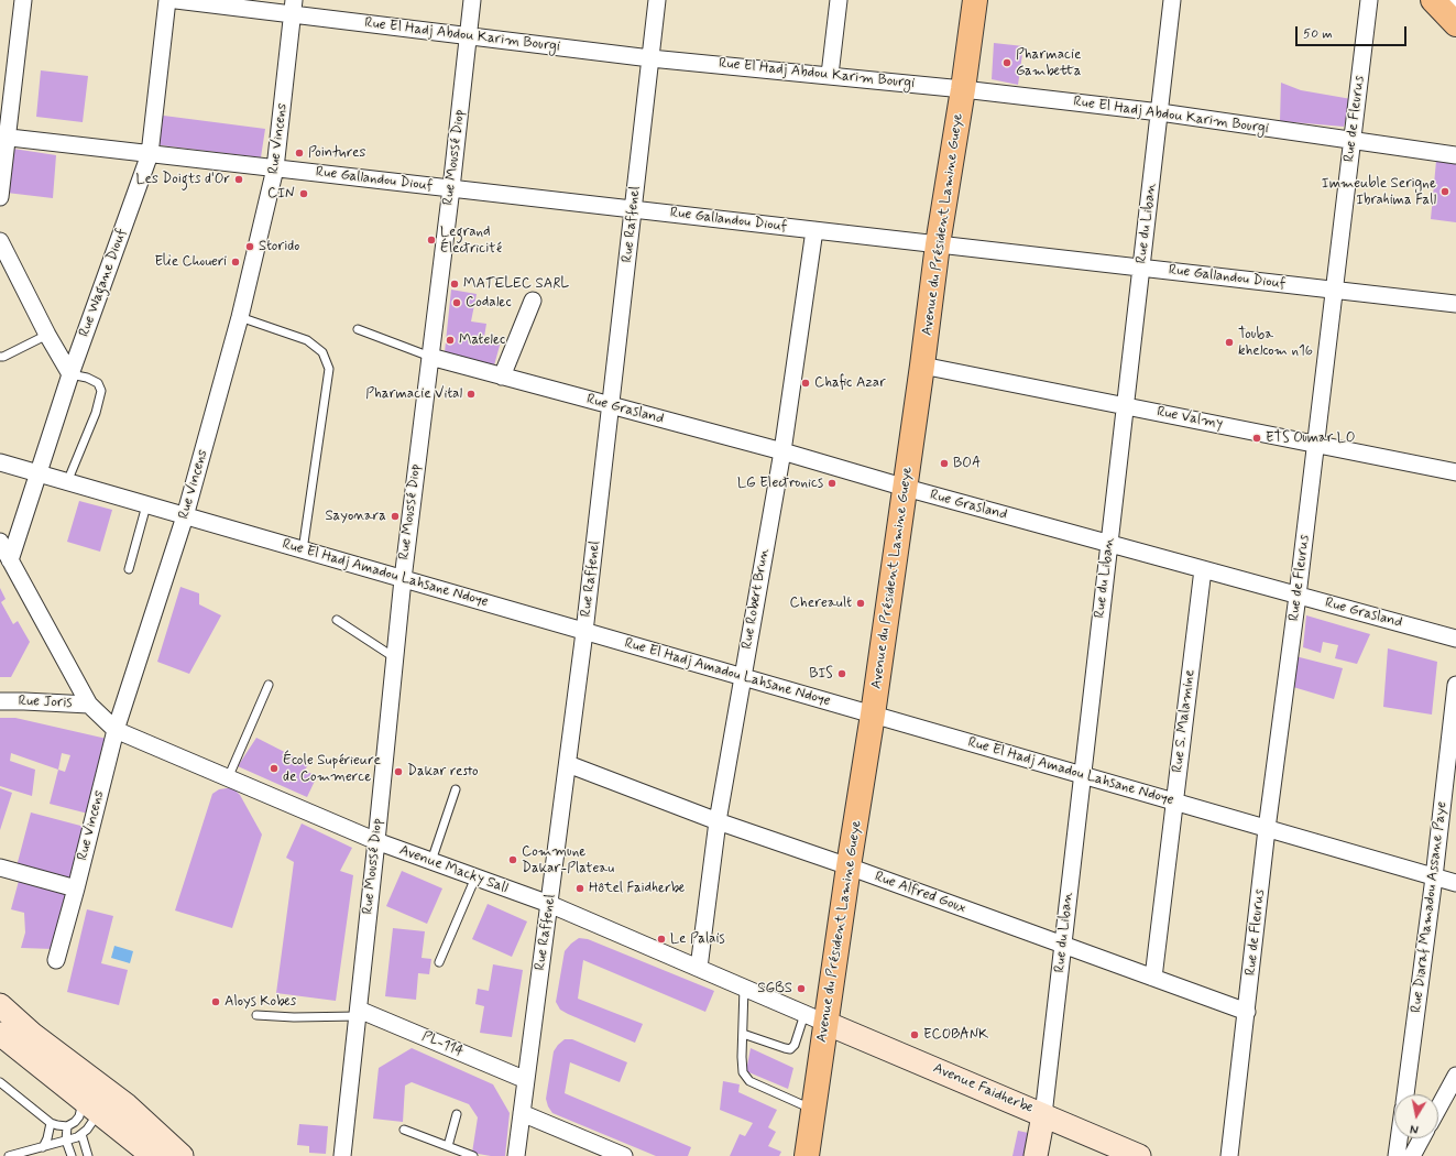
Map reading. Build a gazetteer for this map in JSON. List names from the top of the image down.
{
  "streets": {
    "main road": ["Avenue du Président Lamine Gueye"],
    "street": [
      "Rue El Hadj Abdou Karim Bourgi",
      "Rue de Fleurus",
      "Rue Vincens",
      "Rue Moussé Diop",
      "Rue Gallandou Diouf",
      "Rue du Liban",
      "Rue Raffenel",
      "Rue Wagane Diouf",
      "Rue Grasland",
      "Rue Valmy",
      "Rue El Hadj Amadou Lahsane Ndoye",
      "Rue Robert Brun",
      "Rue Joris",
      "Rue S. Malamine",
      "Avenue Macky Sall",
      "Rue Alfred Goux",
      "Rue Diaraf Mamadou Assane Paye",
      "PL-114",
      "Avenue Faidherbe"
    ]
  },
  "crossings": [
    ["Rue El Hadj Abdou Karim Bourgi", "Rue de Fleurus"],
    ["Rue El Hadj Abdou Karim Bourgi", "Rue Vincens"],
    ["Rue El Hadj Abdou Karim Bourgi", "Rue Moussé Diop"],
    ["Rue El Hadj Abdou Karim Bourgi", "Rue du Liban"],
    ["Rue El Hadj Abdou Karim Bourgi", "Rue Raffenel"],
    ["Rue El Hadj Abdou Karim Bourgi", "Avenue du Président Lamine Gueye"],
    ["Rue de Fleurus", "Rue Gallandou Diouf"],
    ["Rue de Fleurus", "Rue Grasland"],
    ["Rue de Fleurus", "Rue Valmy"],
    ["Rue de Fleurus", "Rue El Hadj Amadou Lahsane Ndoye"],
    ["Rue de Fleurus", "Rue Alfred Goux"],
    ["Rue Vincens", "Rue Gallandou Diouf"],
    ["Rue Vincens", "Rue El Hadj Amadou Lahsane Ndoye"],
    ["Rue Vincens", "Avenue Macky Sall"],
    ["Rue Moussé Diop", "Rue Gallandou Diouf"],
    ["Rue Moussé Diop", "Rue Grasland"],
    ["Rue Moussé Diop", "Rue El Hadj Amadou Lahsane Ndoye"],
    ["Rue Moussé Diop", "Avenue Macky Sall"],
    ["Rue Moussé Diop", "PL-114"],
    ["Rue Gallandou Diouf", "Rue du Liban"],
    ["Rue Gallandou Diouf", "Rue Raffenel"],
    ["Rue Gallandou Diouf", "Avenue du Président Lamine Gueye"],
    ["Rue Gallandou Diouf", "Rue Wagane Diouf"],
    ["Rue Gallandou Diouf", "Rue Robert Brun"],
    ["Rue du Liban", "Rue Grasland"],
    ["Rue du Liban", "Rue Valmy"],
    ["Rue du Liban", "Rue El Hadj Amadou Lahsane Ndoye"],
    ["Rue du Liban", "Rue Alfred Goux"],
    ["Rue du Liban", "Avenue Faidherbe"],
    ["Rue Raffenel", "Rue Grasland"],
    ["Rue Raffenel", "Rue El Hadj Amadou Lahsane Ndoye"],
    ["Rue Raffenel", "Avenue Macky Sall"],
    ["Rue Raffenel", "Rue Alfred Goux"],
    ["Rue Raffenel", "PL-114"],
    ["Avenue du Président Lamine Gueye", "Rue Grasland"],
    ["Avenue du Président Lamine Gueye", "Rue Valmy"],
    ["Avenue du Président Lamine Gueye", "Rue El Hadj Amadou Lahsane Ndoye"],
    ["Avenue du Président Lamine Gueye", "Avenue Macky Sall"],
    ["Avenue du Président Lamine Gueye", "Rue Alfred Goux"],
    ["Avenue du Président Lamine Gueye", "Avenue Faidherbe"],
    ["Rue Wagane Diouf", "Rue El Hadj Amadou Lahsane Ndoye"],
    ["Rue Wagane Diouf", "Avenue Macky Sall"],
    ["Rue Grasland", "Rue Robert Brun"],
    ["Rue Grasland", "Rue S. Malamine"],
    ["Rue El Hadj Amadou Lahsane Ndoye", "Rue Robert Brun"],
    ["Rue El Hadj Amadou Lahsane Ndoye", "Rue S. Malamine"],
    ["Rue El Hadj Amadou Lahsane Ndoye", "Rue Diaraf Mamadou Assane Paye"],
    ["Rue Robert Brun", "Avenue Macky Sall"],
    ["Rue Robert Brun", "Rue Alfred Goux"],
    ["Rue Joris", "Avenue Macky Sall"],
    ["Rue S. Malamine", "Rue Alfred Goux"],
    ["Avenue Macky Sall", "Avenue Faidherbe"]
  ],
  "places": [
    "Pharmacie Gambetta",
    "Pointures",
    "Les Doigts d'Or",
    "Immeuble Serigne Ibrahima Fall",
    "CIN",
    "Legrand Électricité",
    "Storido",
    "Elie Choueri",
    "MATELEC SARL",
    "Codalec",
    "Matelec",
    "Touba khelcom n16",
    "Chafic Azar",
    "Pharmacie Vital",
    "ETS Oumar LO",
    "BOA",
    "LG Electronics",
    "Sayonara",
    "Chereault",
    "BIS",
    "École Supérieure de Commerce",
    "Dakar resto",
    "Commune Dakar-Plateau",
    "Hôtel Faidherbe",
    "Le Palais",
    "SGBS",
    "Aloys Kobes",
    "ECOBANK"
  ],
  "scale_bar": "50 m",
  "north": "bottom"
}
